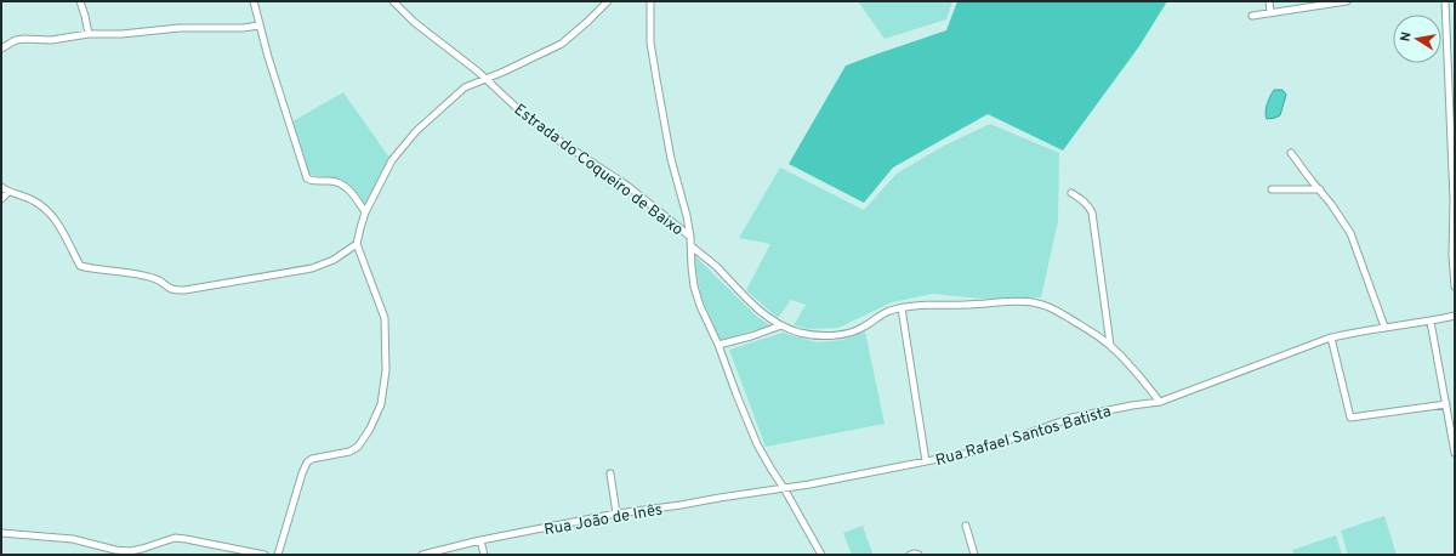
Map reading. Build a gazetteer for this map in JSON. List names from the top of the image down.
{
  "streets": {
    "street": ["Estrada do Coqueiro de Baixo", "Rua Rafael Santos Batista", "Rua João de Inês"]
  },
  "crossings": [
    ["Estrada do Coqueiro de Baixo", "Rua Rafael Santos Batista"],
    ["Rua Rafael Santos Batista", "Rua João de Inês"]
  ],
  "north": "left"
}
